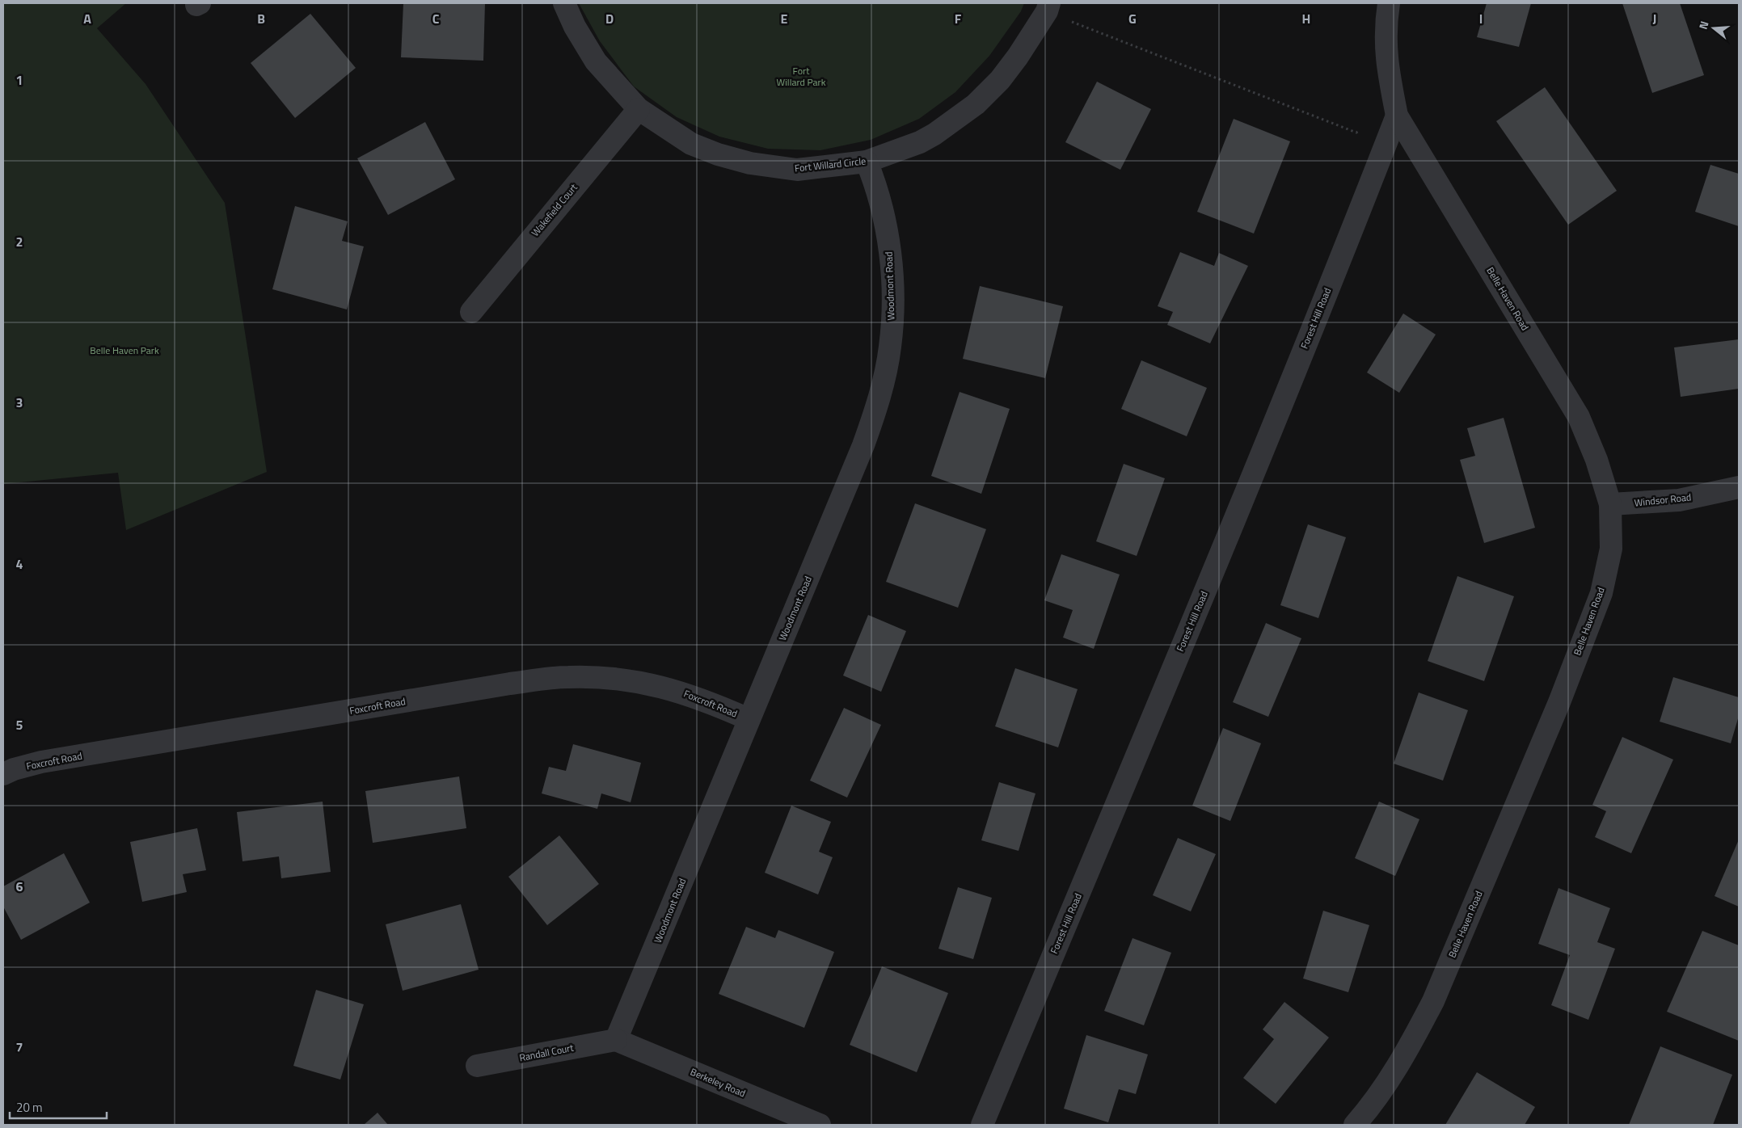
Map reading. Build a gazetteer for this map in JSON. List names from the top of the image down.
{
  "streets": {
    "street": [
      "Fort Willard Circle",
      "Wakefield Court",
      "Woodmont Road",
      "Belle Haven Road",
      "Forest Hill Road",
      "Windsor Road",
      "Foxcroft Road",
      "Randall Court",
      "Berkeley Road"
    ]
  },
  "crossings": [
    ["Fort Willard Circle", "Wakefield Court"],
    ["Fort Willard Circle", "Woodmont Road"],
    ["Woodmont Road", "Foxcroft Road"],
    ["Woodmont Road", "Randall Court"],
    ["Woodmont Road", "Berkeley Road"],
    ["Belle Haven Road", "Forest Hill Road"],
    ["Belle Haven Road", "Windsor Road"],
    ["Randall Court", "Berkeley Road"]
  ],
  "parks": ["Fort Willard Park", "Belle Haven Park"],
  "scale_bar": "20 m",
  "north": "left",
  "grid": {
    "columns": [
      "A",
      "B",
      "C",
      "D",
      "E",
      "F",
      "G",
      "H",
      "I",
      "J"
    ],
    "rows": [
      "1",
      "2",
      "3",
      "4",
      "5",
      "6",
      "7"
    ]
  }
}
